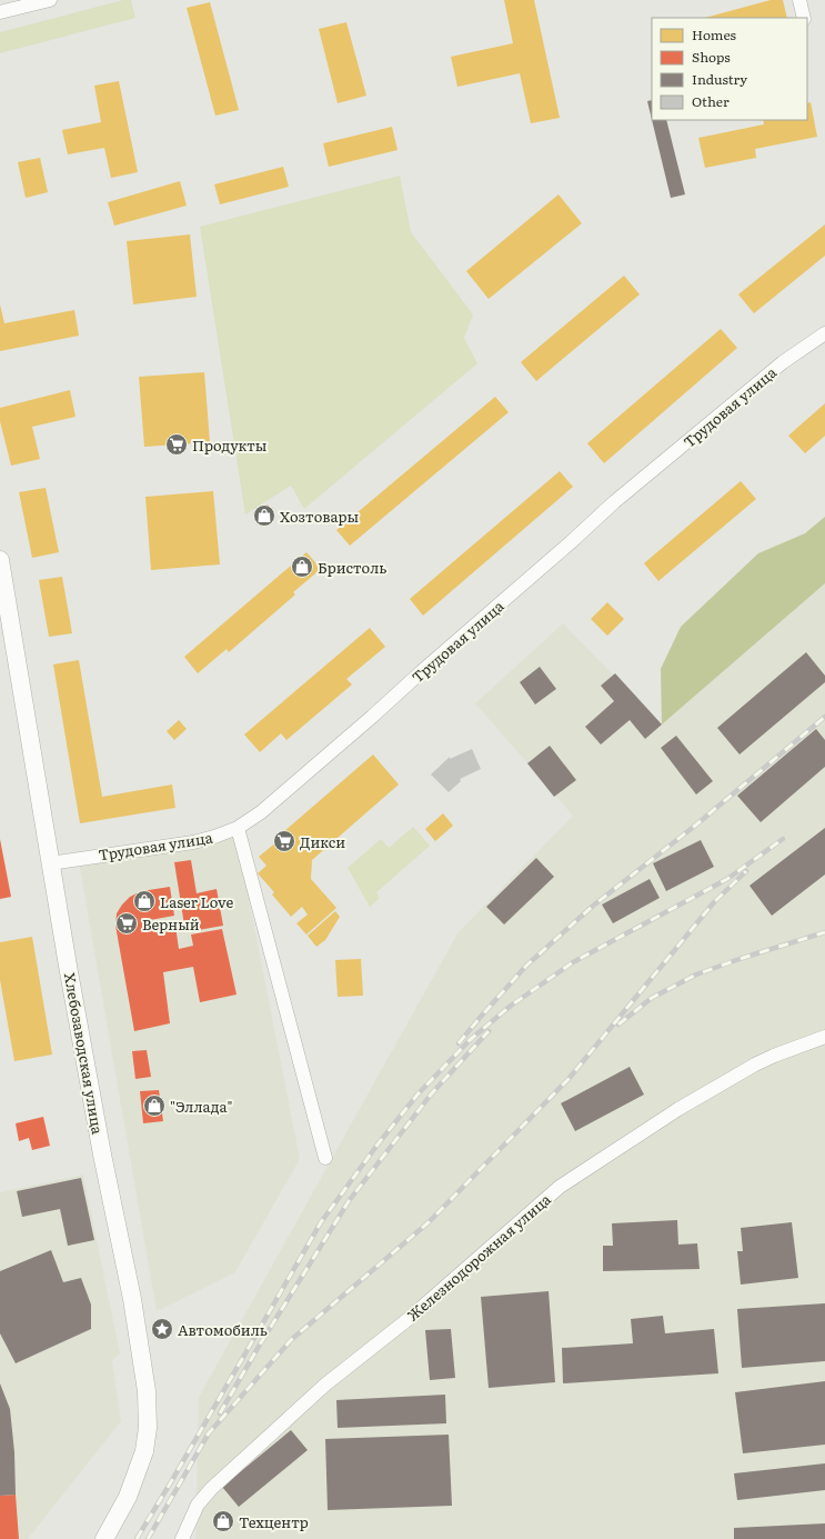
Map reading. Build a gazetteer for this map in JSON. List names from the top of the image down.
{
  "streets": {
    "main road": ["Хлебозаводская улица"],
    "street": ["Трудовая улица", "Железнодорожная улица"]
  },
  "crossings": [
    ["Трудовая улица", "Хлебозаводская улица"]
  ],
  "places": {
    "supermarket": ["Продукты", "Дикси", "Верный"],
    "shop": [
      "Хозтовары",
      "Бристоль",
      "Laser Love",
      "\"Эллада\"",
      "Техцентр"
    ],
    "place": ["Автомобиль"]
  },
  "legend": [
    "Homes",
    "Shops",
    "Industry",
    "Other"
  ]
}
